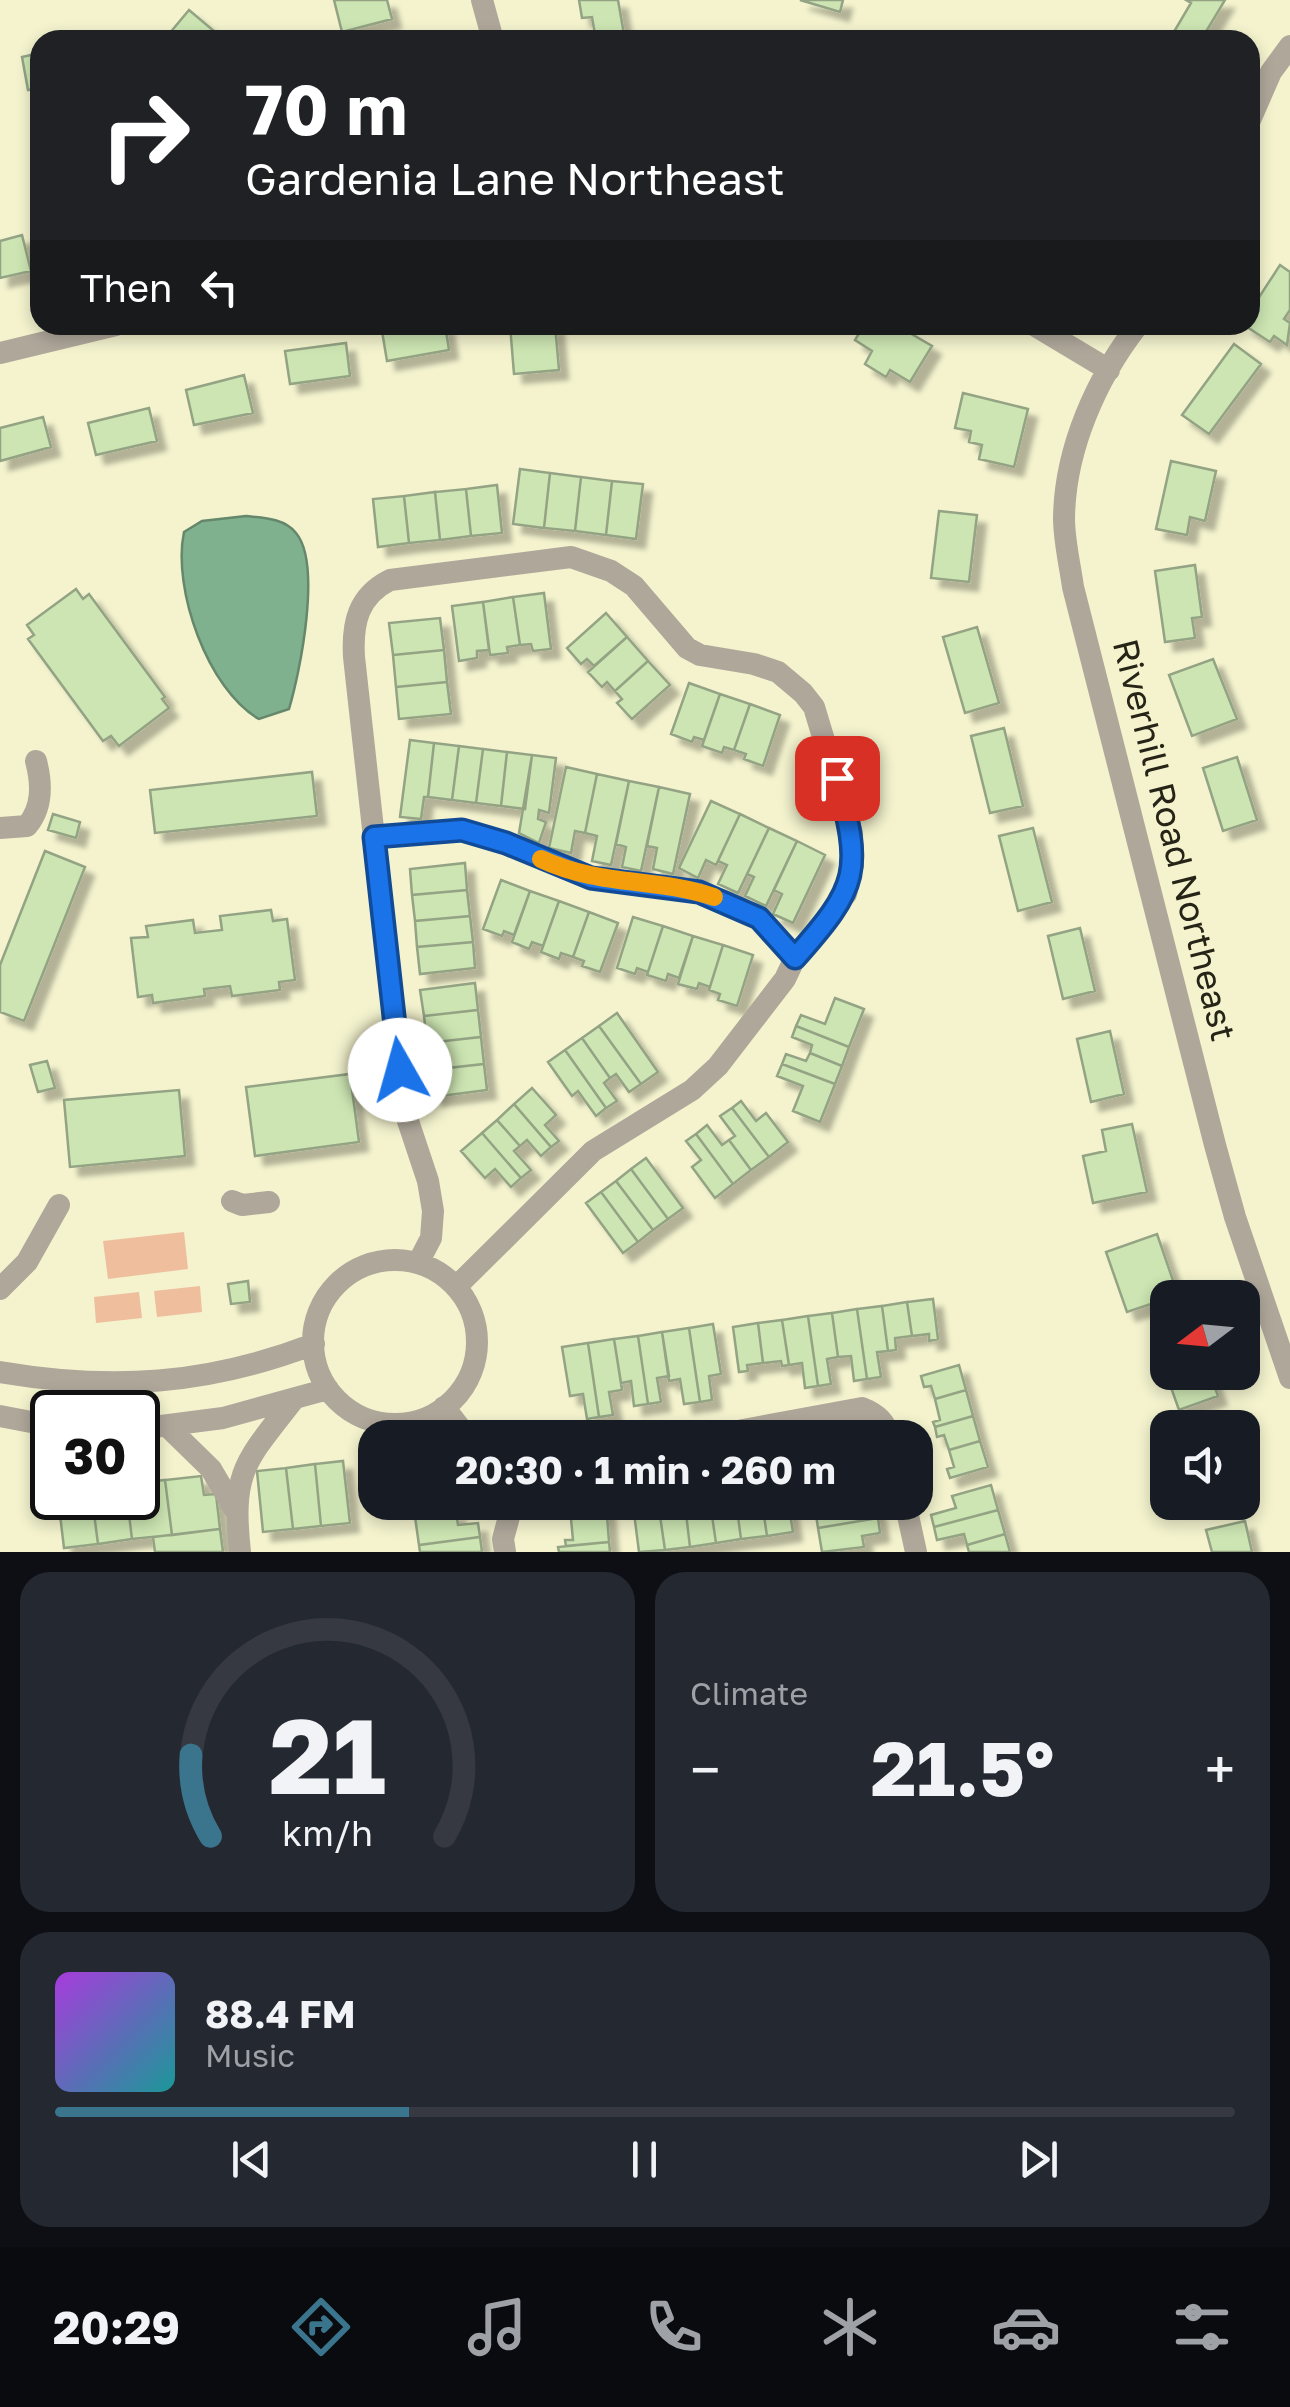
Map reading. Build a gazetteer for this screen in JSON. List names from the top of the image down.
{
  "streets": {
    "street": ["Riverhill Road Northeast"]
  },
  "north": "left",
  "page": {
    "turn": ["70 m", "Gardenia Lane Northeast"],
    "then": "Then",
    "limit": "30",
    "trip": "20:30 · 1 min · 260 m",
    "tile": "Climate",
    "heat": ["−", "21.5°", "+"],
    "song": ["88.4 FM", "Music"],
    "tabs": "20:29",
    "gauge": ["21", "km/h"]
  }
}
